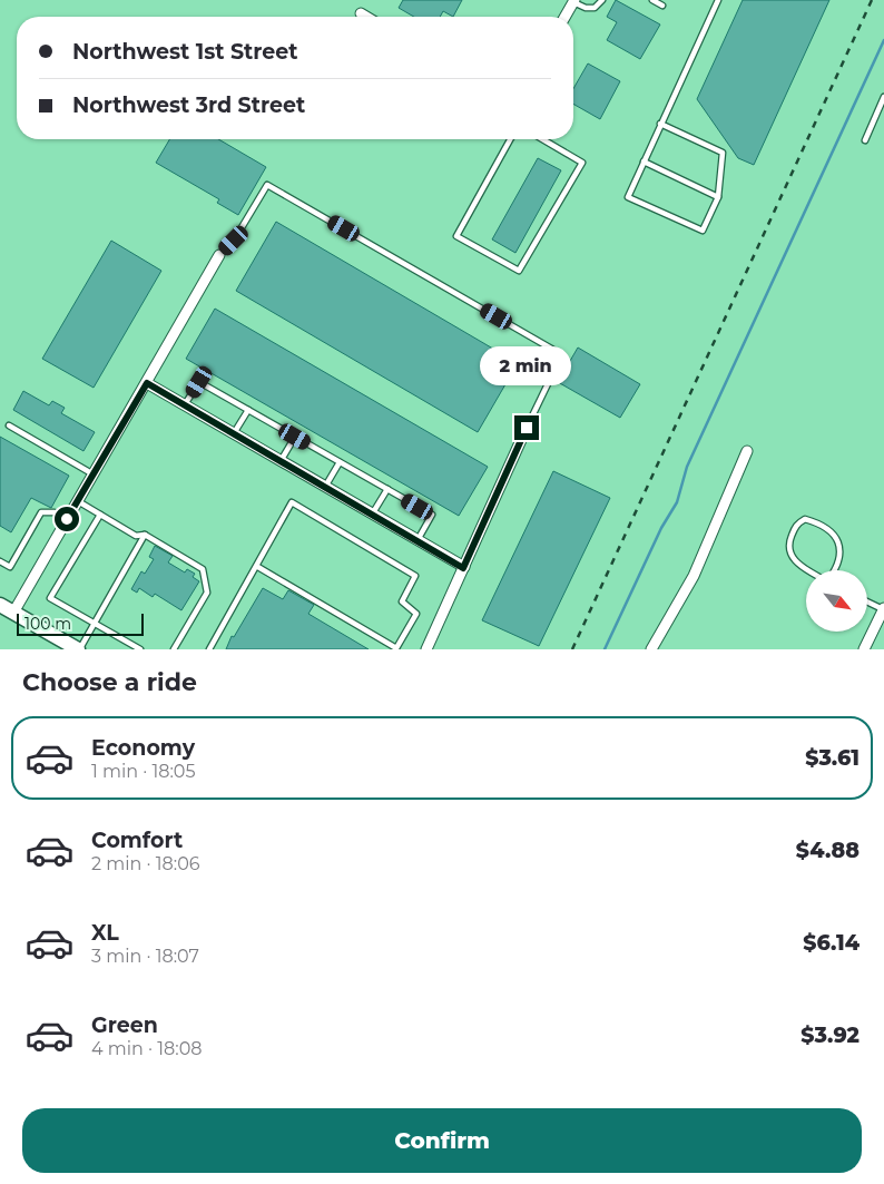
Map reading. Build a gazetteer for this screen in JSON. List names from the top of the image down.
{
  "scale_bar": "100 m",
  "north": "bottom right",
  "page": {
    "banner": ["Northwest 1st Street", "Northwest 3rd Street"],
    "bubble": "2 min",
    "scale": "100 m",
    "heading": "Choose a ride",
    "list": [
      {
        "name": "Economy",
        "note": "1 min · 18:05",
        "value": "$3.61"
      },
      {
        "name": "Comfort",
        "note": "2 min · 18:06",
        "value": "$4.88"
      },
      {
        "name": "XL",
        "note": "3 min · 18:07",
        "value": "$6.14"
      },
      {
        "name": "Green",
        "note": "4 min · 18:08",
        "value": "$3.92"
      }
    ],
    "buttons": "Confirm"
  }
}
